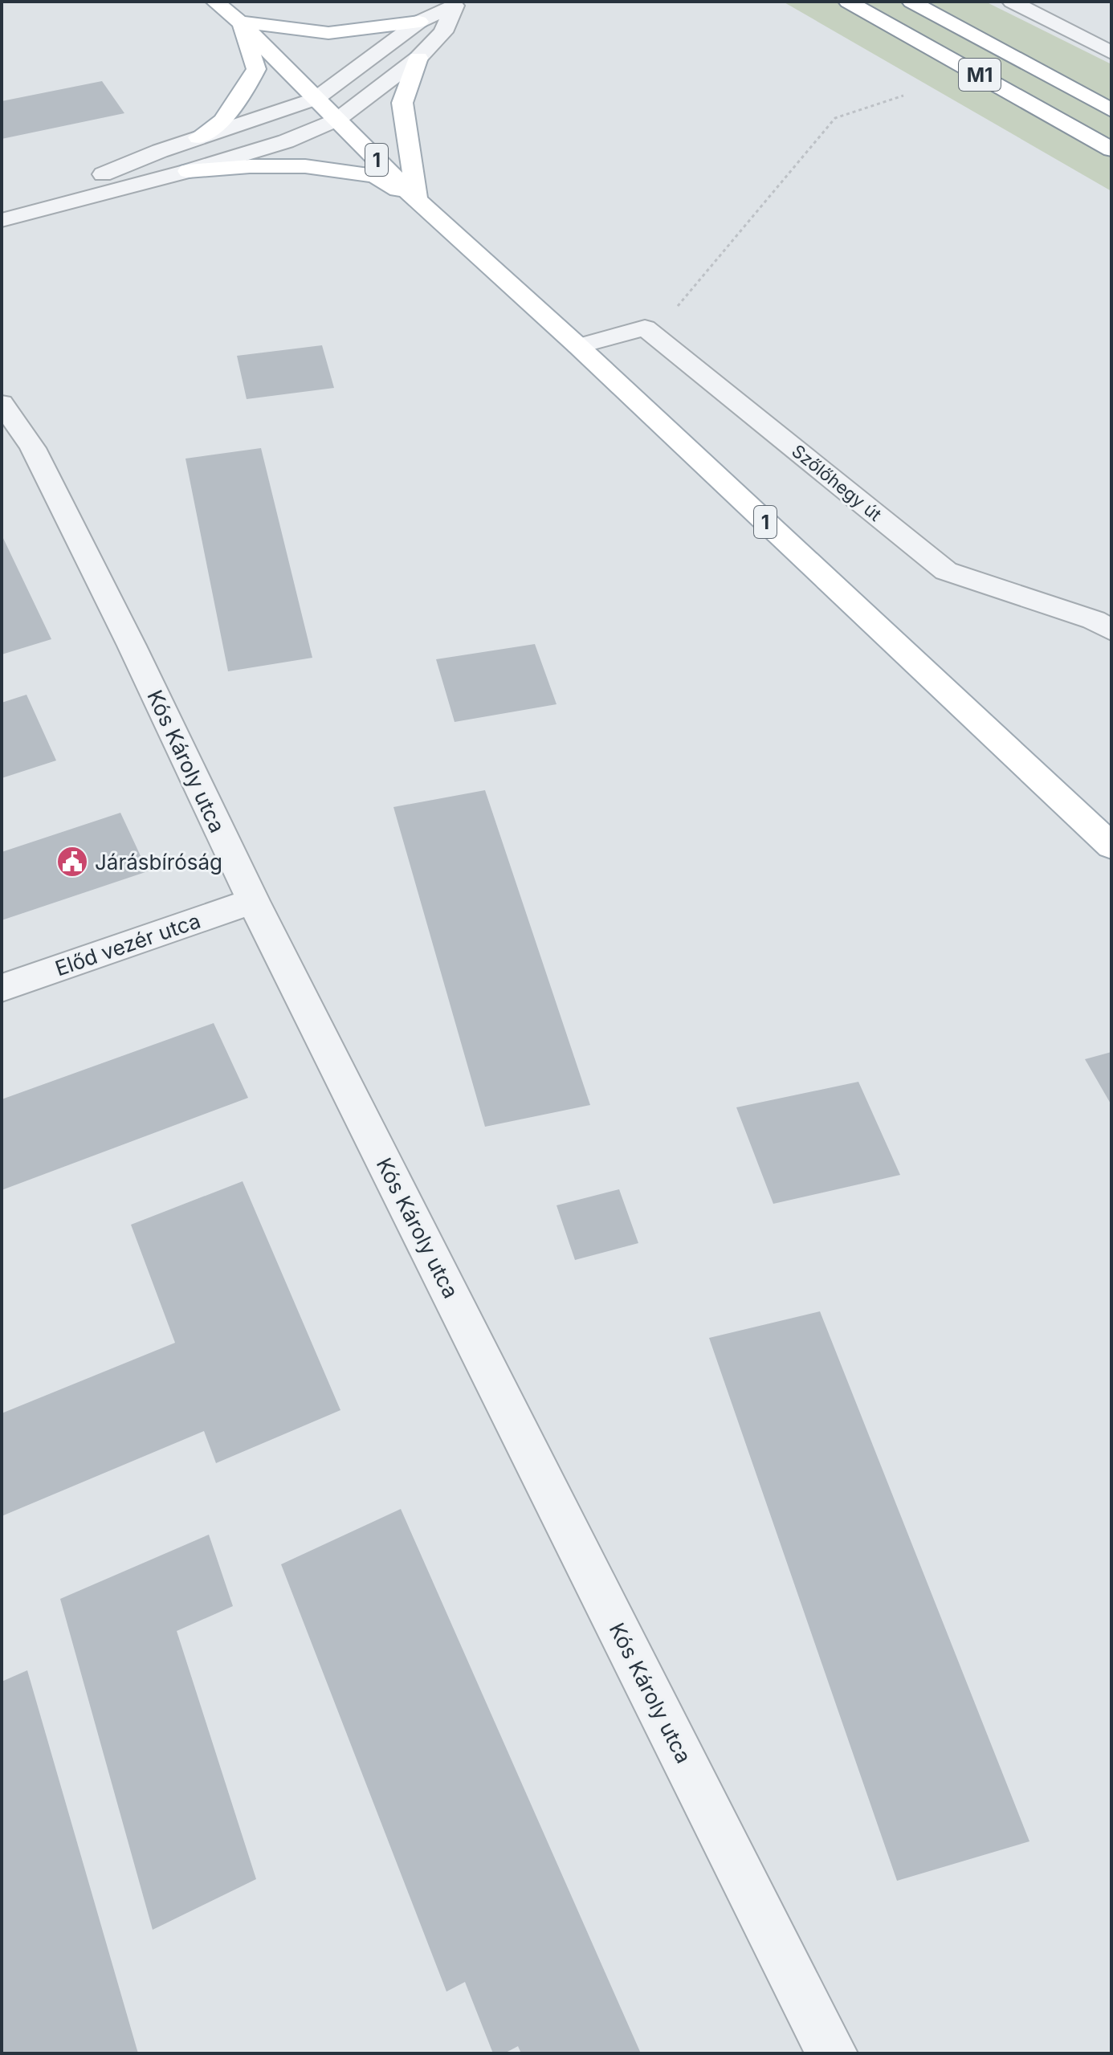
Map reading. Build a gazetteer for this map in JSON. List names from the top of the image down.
{
  "streets": {
    "main road": ["M1", "1"],
    "street": ["Szőlőhegy út", "Kós Károly utca", "Előd vezér utca"]
  },
  "crossings": [
    ["Kós Károly utca", "Előd vezér utca"]
  ],
  "places": {
    "public building": ["Járásbíróság"]
  }
}
